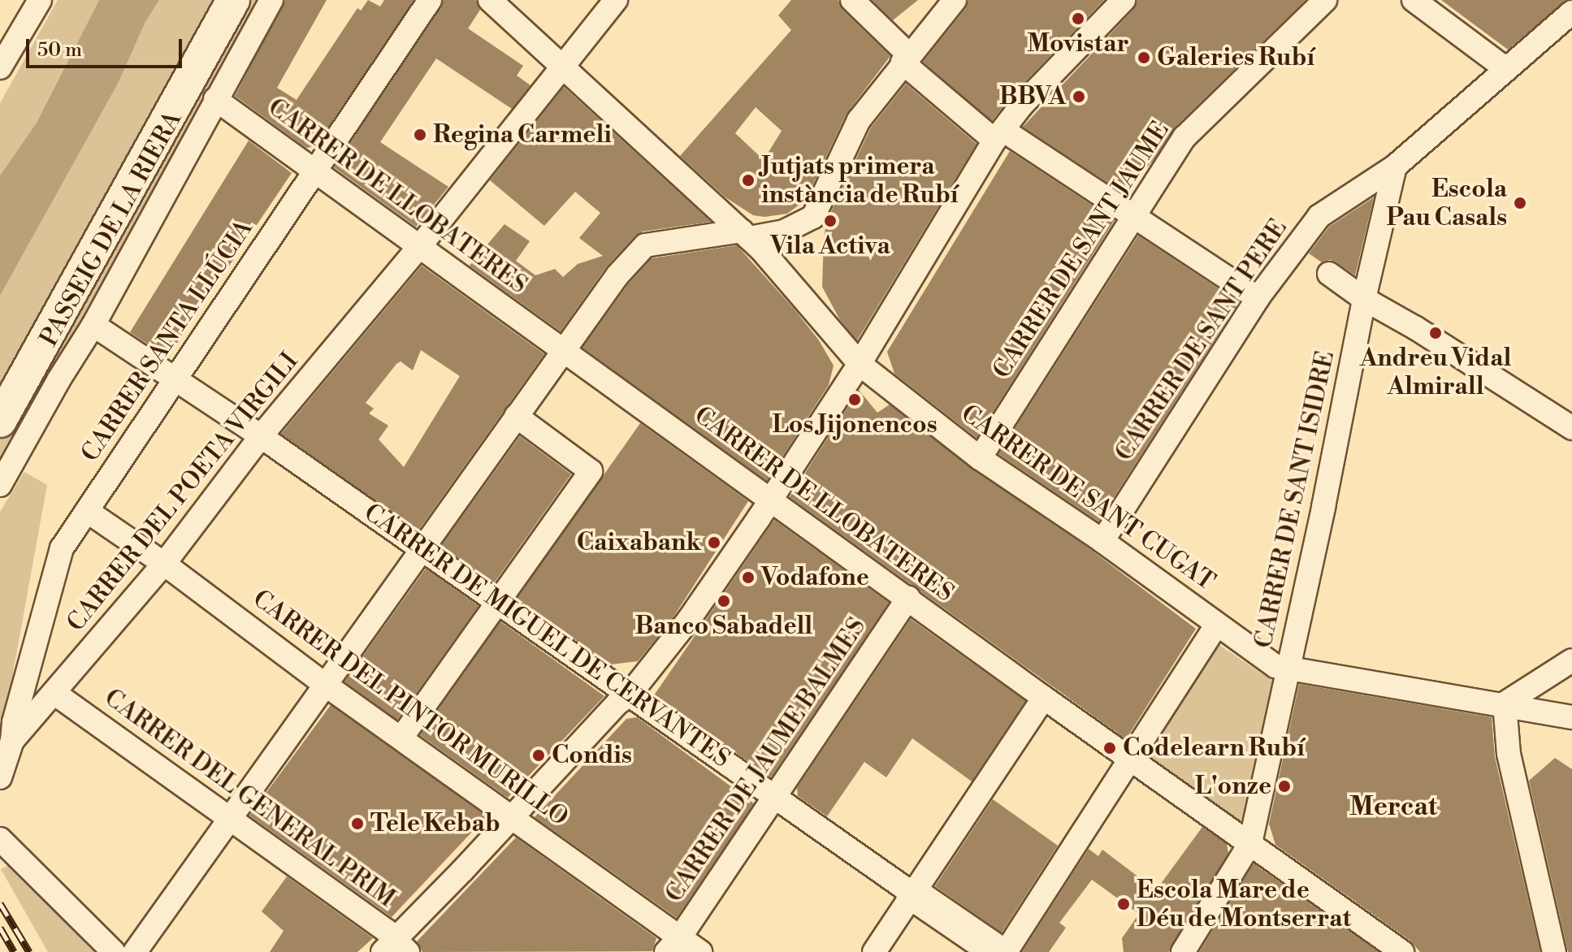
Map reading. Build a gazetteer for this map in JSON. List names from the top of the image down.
{
  "streets": {
    "main road": ["CARRER DE MIGUEL DE CERVANTES"],
    "street": [
      "CARRER DE LLOBATERES",
      "PASSEIG DE LA RIERA",
      "CARRER DE SANT JAUME",
      "CARRER DE SANT PERE",
      "CARRER SANTA LLÚCIA",
      "CARRER DEL POETA VIRGILI",
      "CARRER DE SANT CUGAT",
      "CARRER DE SANT ISIDRE",
      "CARRER DEL PINTOR MURILLO",
      "CARRER DE JAUME BALMES",
      "CARRER DEL GENERAL PRIM"
    ]
  },
  "crossings": [
    ["CARRER DE LLOBATERES", "PASSEIG DE LA RIERA"],
    ["CARRER DE LLOBATERES", "CARRER SANTA LLÚCIA"],
    ["CARRER DE LLOBATERES", "CARRER DEL POETA VIRGILI"],
    ["CARRER DE LLOBATERES", "CARRER DE SANT ISIDRE"],
    ["CARRER DE LLOBATERES", "CARRER DE JAUME BALMES"],
    ["PASSEIG DE LA RIERA", "CARRER DE MIGUEL DE CERVANTES"],
    ["CARRER DE SANT JAUME", "CARRER DE SANT CUGAT"],
    ["CARRER DE SANT PERE", "CARRER DE SANT CUGAT"],
    ["CARRER DE SANT PERE", "CARRER DE SANT ISIDRE"],
    ["CARRER SANTA LLÚCIA", "CARRER DEL POETA VIRGILI"],
    ["CARRER SANTA LLÚCIA", "CARRER DE MIGUEL DE CERVANTES"],
    ["CARRER SANTA LLÚCIA", "CARRER DEL PINTOR MURILLO"],
    ["CARRER DEL POETA VIRGILI", "CARRER DE SANT CUGAT"],
    ["CARRER DEL POETA VIRGILI", "CARRER DE MIGUEL DE CERVANTES"],
    ["CARRER DEL POETA VIRGILI", "CARRER DEL PINTOR MURILLO"],
    ["CARRER DEL POETA VIRGILI", "CARRER DEL GENERAL PRIM"],
    ["CARRER DE SANT CUGAT", "CARRER DE SANT ISIDRE"],
    ["CARRER DE MIGUEL DE CERVANTES", "CARRER DE JAUME BALMES"],
    ["CARRER DEL PINTOR MURILLO", "CARRER DE JAUME BALMES"]
  ],
  "districts": ["Mercat"],
  "places": [
    "Movistar",
    "Galeries Rubí",
    "BBVA",
    "Regina Carmeli",
    "Jutjats primera instància de Rubí",
    "Escola Pau Casals",
    "Vila Activa",
    "Andreu Vidal Almirall",
    "Los Jijonencos",
    "Caixabank",
    "Vodafone",
    "Banco Sabadell",
    "Codelearn Rubí",
    "Condis",
    "L'onze",
    "Tele Kebab",
    "Escola Mare de Déu de Montserrat"
  ],
  "scale_bar": "50 m"
}
